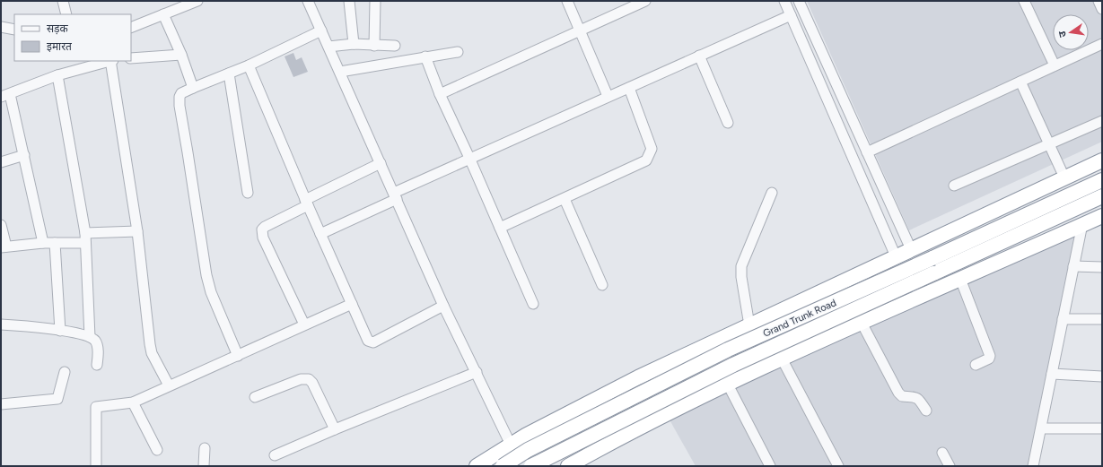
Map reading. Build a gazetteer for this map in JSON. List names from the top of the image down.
{
  "streets": {
    "highway": ["Grand Trunk Road"]
  },
  "legend": ["सड़क", "इमारत"],
  "north": "left"
}
